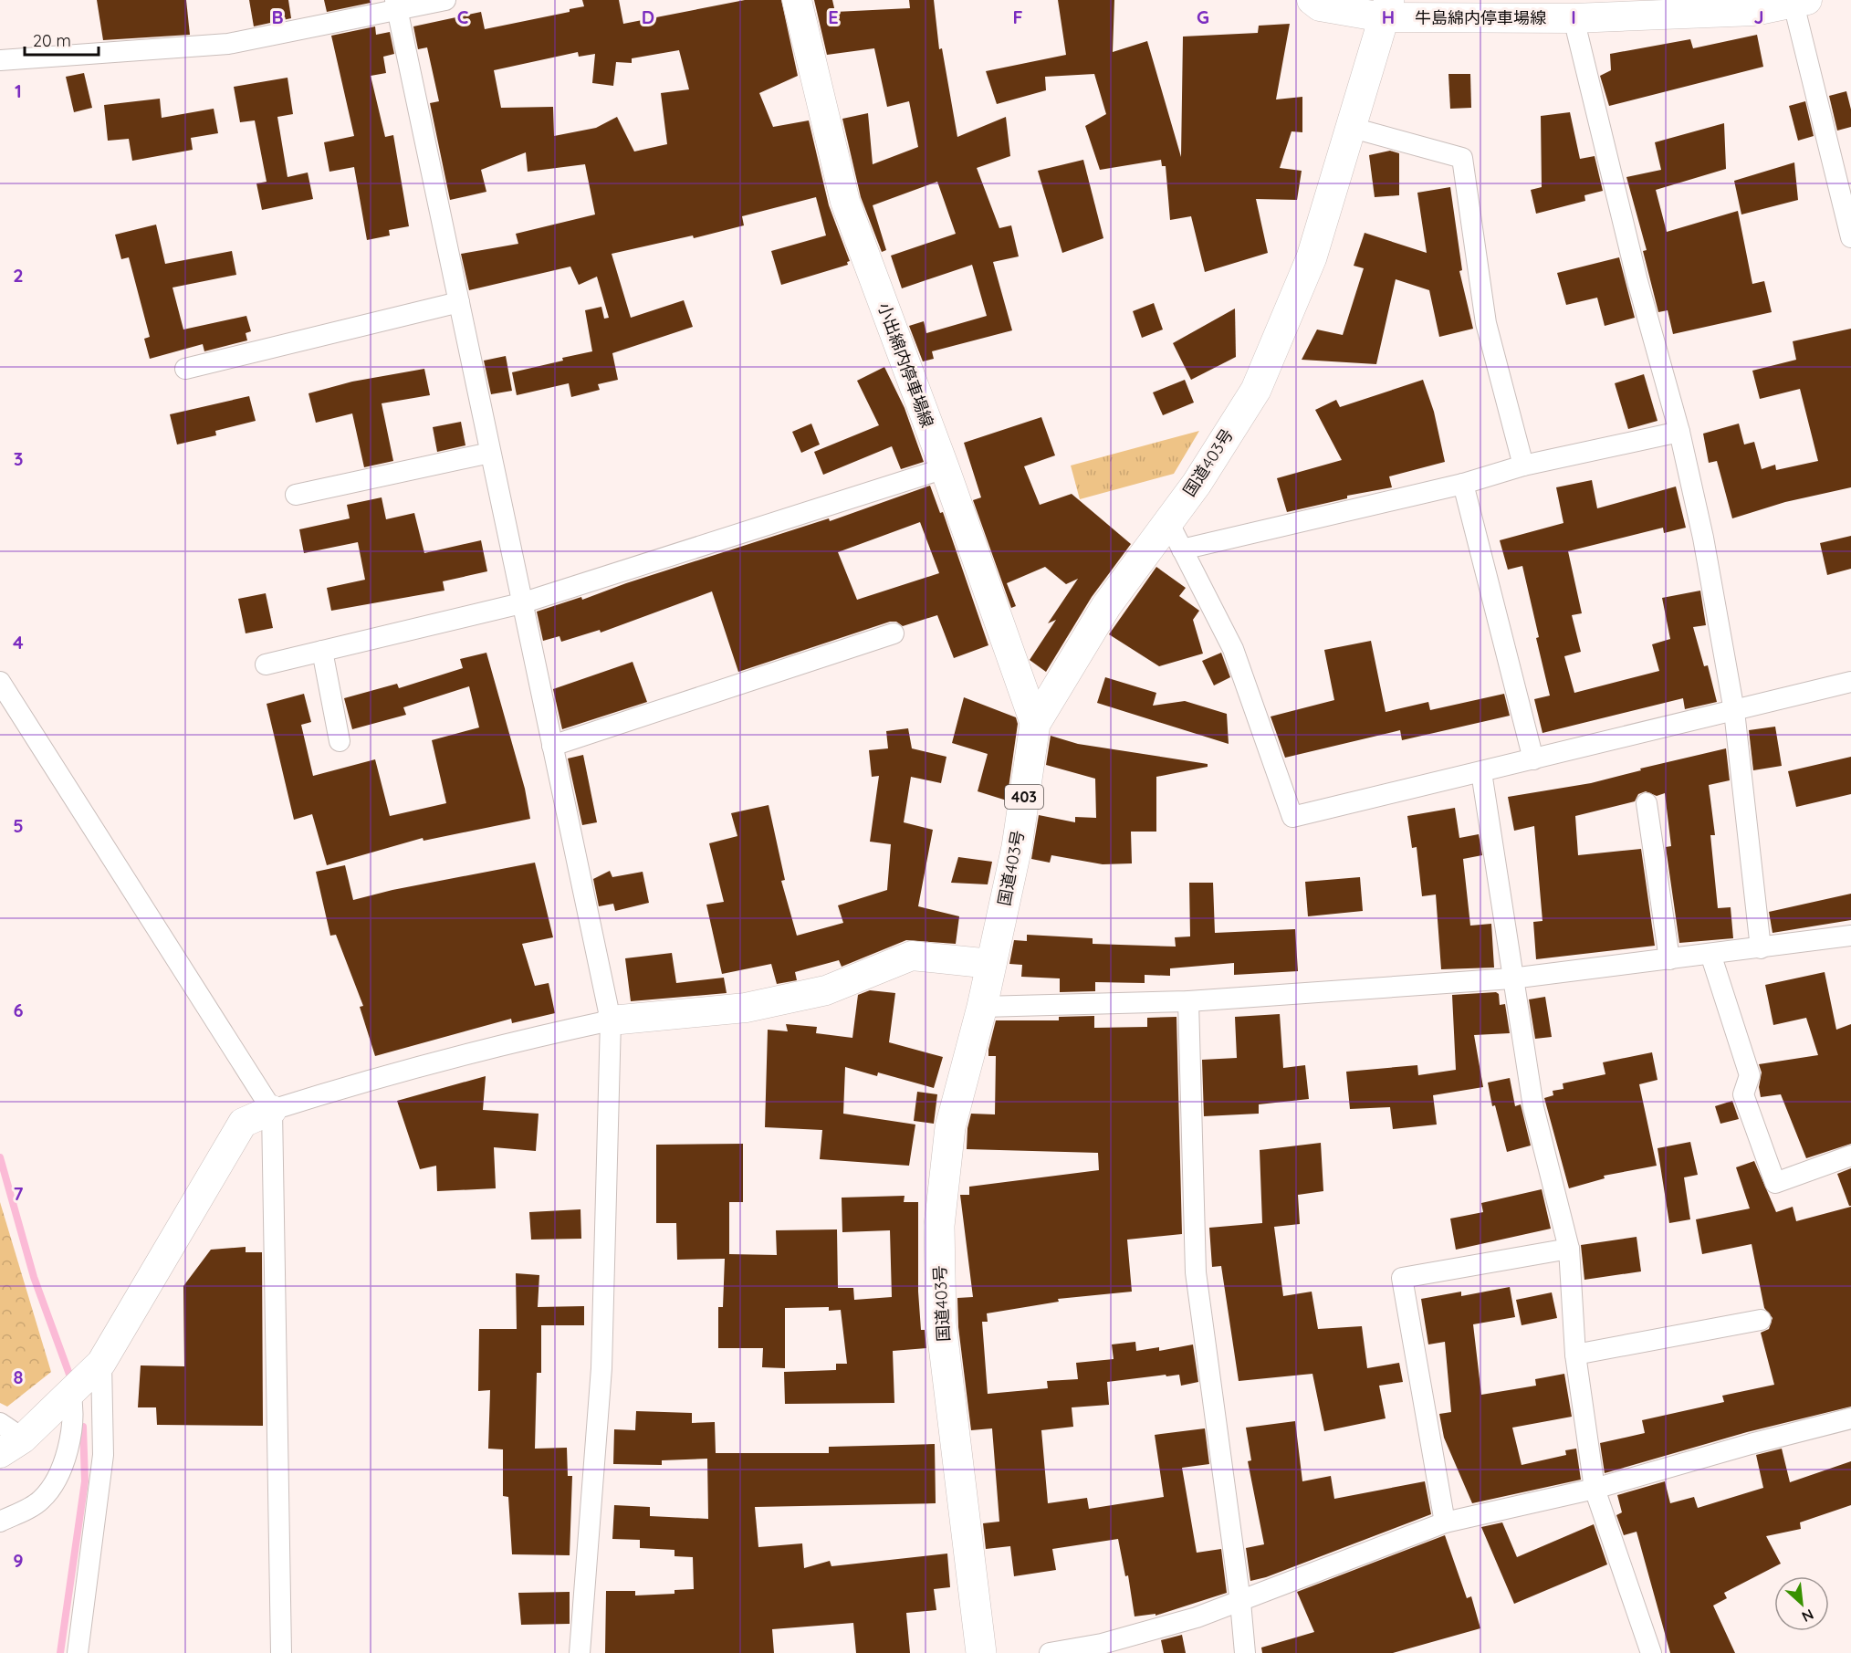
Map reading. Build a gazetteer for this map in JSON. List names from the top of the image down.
{
  "streets": {
    "highway": ["国道403号", "403"],
    "main road": ["牛島綿内停車場線", "小出綿内停車場線"]
  },
  "crossings": [
    ["牛島綿内停車場線", "国道403号"],
    ["小出綿内停車場線", "国道403号"]
  ],
  "scale_bar": "20 m",
  "north": "bottom right",
  "grid": {
    "columns": [
      "B",
      "C",
      "D",
      "E",
      "F",
      "G",
      "H",
      "I",
      "J"
    ],
    "rows": [
      "1",
      "2",
      "3",
      "4",
      "5",
      "6",
      "7",
      "8",
      "9"
    ]
  }
}
